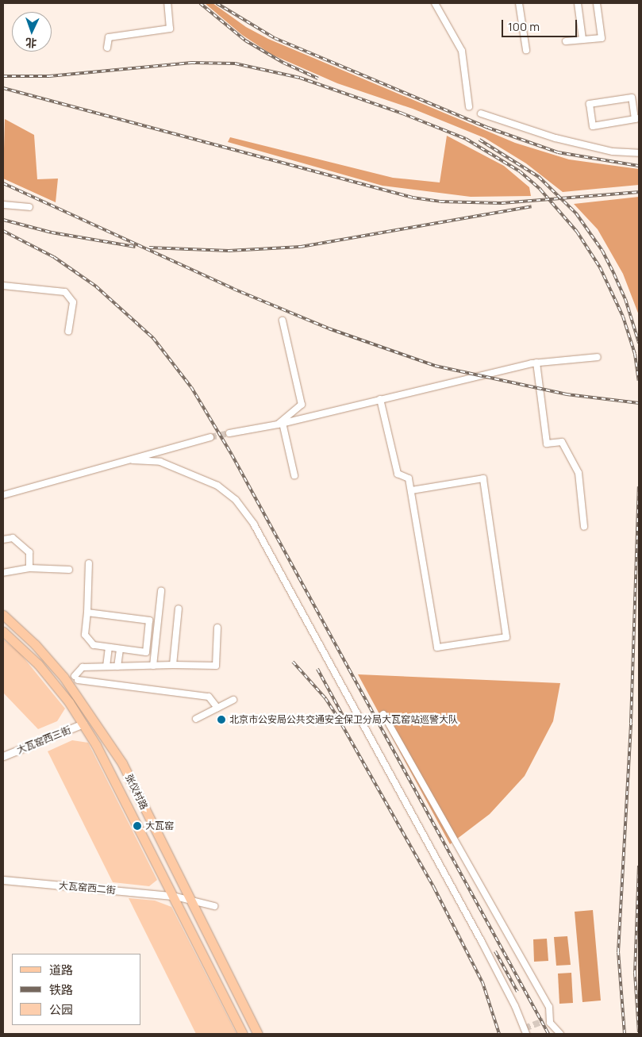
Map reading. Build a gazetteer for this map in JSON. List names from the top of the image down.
{
  "streets": {
    "main road": ["张仪村路"],
    "street": ["大瓦窑西三街", "大瓦窑西二街"]
  },
  "crossings": [
    ["大瓦窑西三街", "张仪村路"],
    ["张仪村路", "大瓦窑西二街"]
  ],
  "places": ["北京市公安局公共交通安全保卫分局大瓦窑站巡警大队", "大瓦窑"],
  "legend": ["道路", "铁路", "公园"],
  "scale_bar": "100 m",
  "north": "bottom"
}
